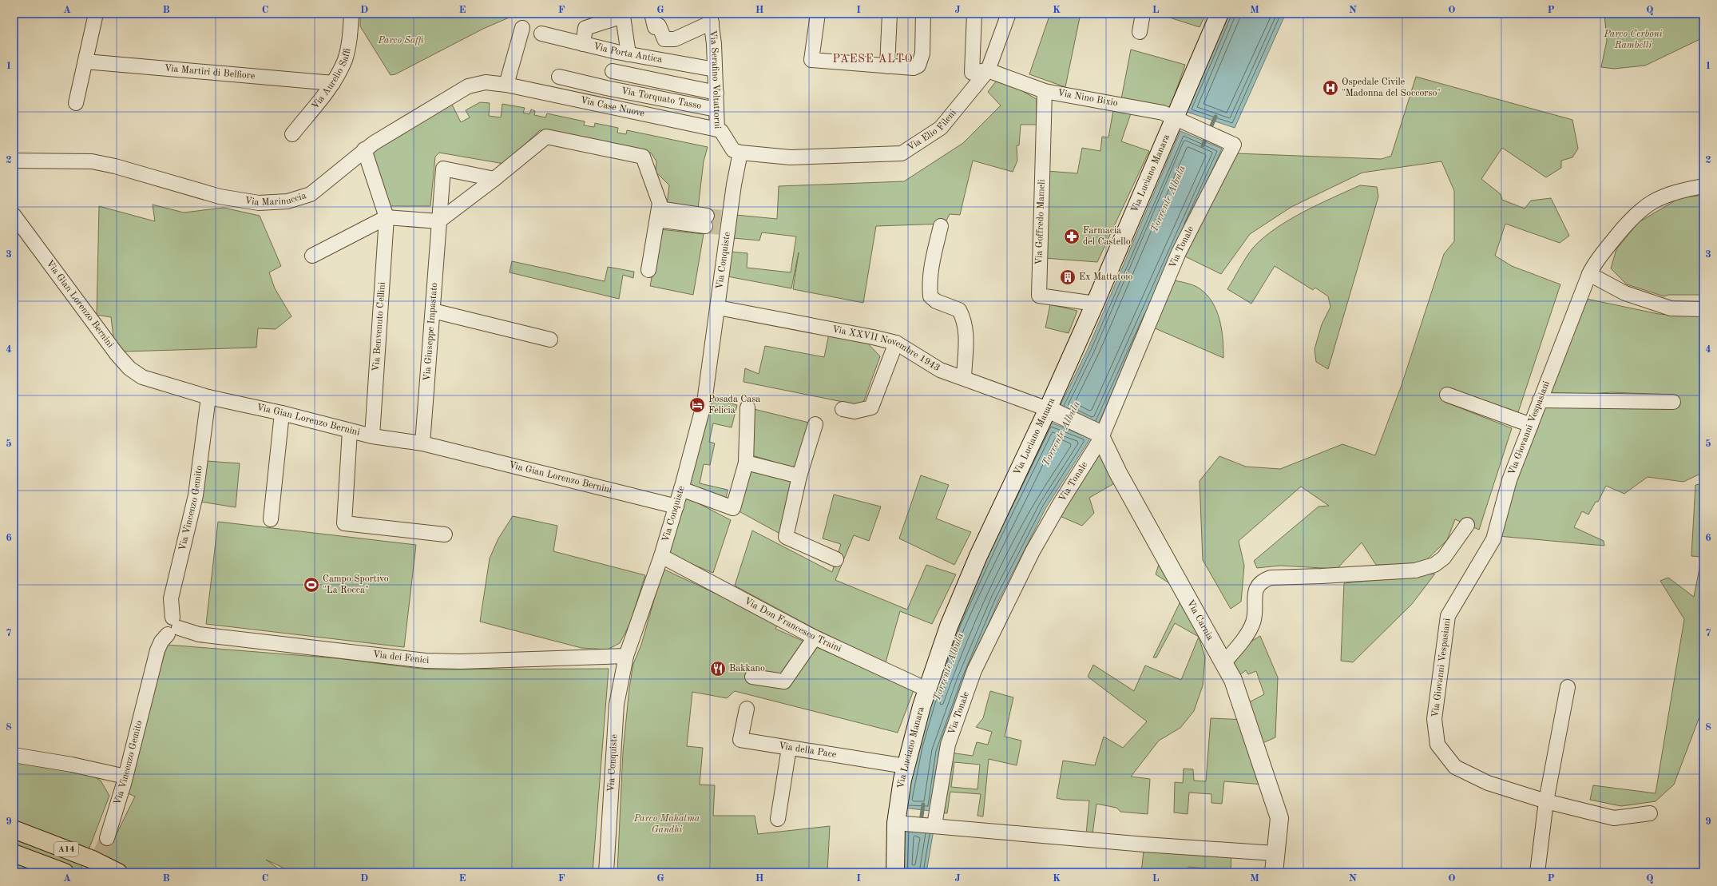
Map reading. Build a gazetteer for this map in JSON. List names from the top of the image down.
{
  "streets": {
    "highway": ["A14"],
    "main road": ["Via Luciano Manara", "Via Carnia"],
    "street": [
      "Via Porta Antica",
      "Via Martiri di Belfiore",
      "Via Aurelio Saffi",
      "Via Serafino Voltattorni",
      "Via Nino Bixio",
      "Via Torquato Tasso",
      "Via Case Nuove",
      "Via Elio Fileni",
      "Via Marinuccia",
      "Via Goffredo Mameli",
      "Via Tonale",
      "Via Conquiste",
      "Via Gian Lorenzo Bernini",
      "Via Benvenuto Cellini",
      "Via Giuseppe Impastato",
      "Via XXVII Novembre 1943",
      "Via Giovanni Vespasiani",
      "Via Vincenzo Gemito",
      "Via Don Francesco Traini",
      "Via dei Fenici",
      "Via della Pace"
    ]
  },
  "crossings": [
    ["Via Porta Antica", "Via Serafino Voltattorni"],
    ["Via Martiri di Belfiore", "Via Aurelio Saffi"],
    ["Via Serafino Voltattorni", "Via Torquato Tasso"],
    ["Via Serafino Voltattorni", "Via Case Nuove"],
    ["Via Serafino Voltattorni", "Via Elio Fileni"],
    ["Via Serafino Voltattorni", "Via Conquiste"],
    ["Via Nino Bixio", "Via Elio Fileni"],
    ["Via Nino Bixio", "Via Luciano Manara"],
    ["Via Nino Bixio", "Via Goffredo Mameli"],
    ["Via Nino Bixio", "Via Tonale"],
    ["Via Case Nuove", "Via Marinuccia"],
    ["Via Elio Fileni", "Via Conquiste"],
    ["Via Luciano Manara", "Via Goffredo Mameli"],
    ["Via Luciano Manara", "Via XXVII Novembre 1943"],
    ["Via Luciano Manara", "Via Don Francesco Traini"],
    ["Via Luciano Manara", "Via della Pace"],
    ["Via Marinuccia", "Via Benvenuto Cellini"],
    ["Via Tonale", "Via Carnia"],
    ["Via Conquiste", "Via Gian Lorenzo Bernini"],
    ["Via Conquiste", "Via XXVII Novembre 1943"],
    ["Via Conquiste", "Via Don Francesco Traini"],
    ["Via Conquiste", "Via dei Fenici"],
    ["Via Gian Lorenzo Bernini", "Via Benvenuto Cellini"],
    ["Via Gian Lorenzo Bernini", "Via Giuseppe Impastato"],
    ["Via Gian Lorenzo Bernini", "Via Vincenzo Gemito"],
    ["Via Vincenzo Gemito", "Via dei Fenici"]
  ],
  "districts": ["PAESE ALTO"],
  "water": ["Torrente Albula"],
  "parks": ["Parco Cerboni Rambelli", "Parco Saffi", "Parco Mahatma Gandhi"],
  "places": {
    "hospital": ["Ospedale Civile \"Madonna del Soccorso\""],
    "pharmacy": ["Farmacia del Castello"],
    "building": ["Ex Mattatoio"],
    "hotel": ["Posada Casa Felicia"],
    "sports": ["Campo Sportivo \"La Rocca\""],
    "restaurant": ["Bakkano"]
  },
  "grid": {
    "columns": [
      "A",
      "B",
      "C",
      "D",
      "E",
      "F",
      "G",
      "H",
      "I",
      "J",
      "K",
      "L",
      "M",
      "N",
      "O",
      "P",
      "Q"
    ],
    "rows": [
      "1",
      "2",
      "3",
      "4",
      "5",
      "6",
      "7",
      "8",
      "9"
    ]
  }
}
